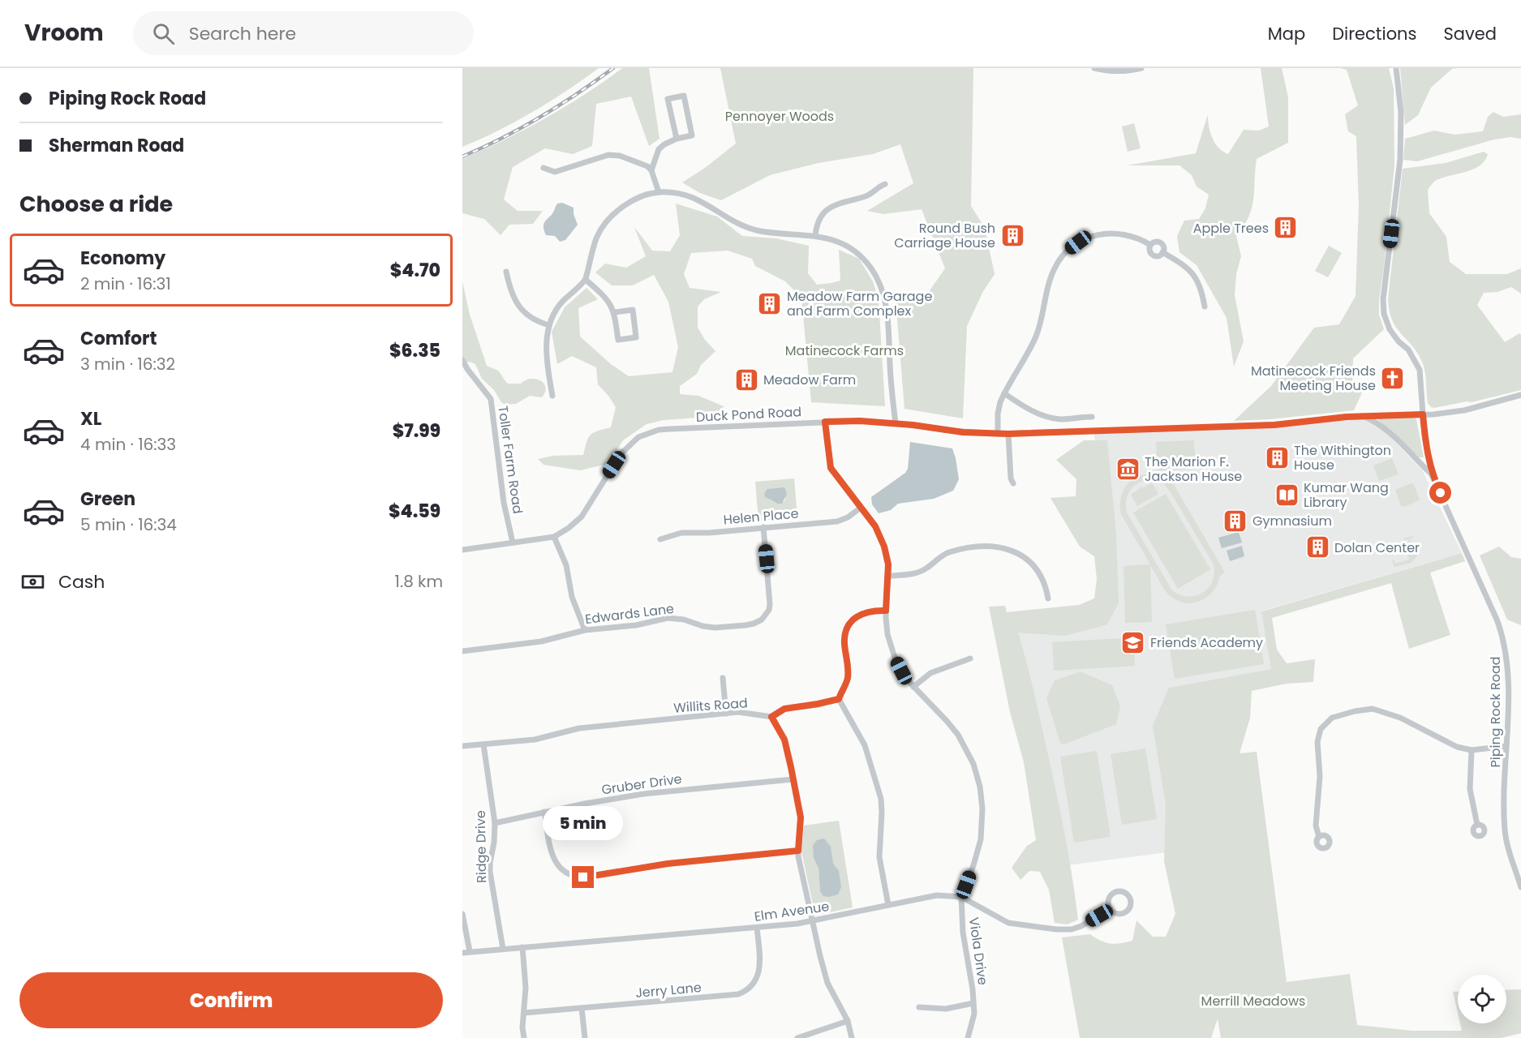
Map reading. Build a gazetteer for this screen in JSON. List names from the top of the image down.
{
  "streets": {
    "street": [
      "Duck Pond Road",
      "Toller Farm Road",
      "Helen Place",
      "Edwards Lane",
      "Willits Road",
      "Piping Rock Road",
      "Gruber Drive",
      "Ridge Drive",
      "Elm Avenue",
      "Viola Drive",
      "Jerry Lane"
    ]
  },
  "crossings": [
    ["Duck Pond Road", "Toller Farm Road"],
    ["Duck Pond Road", "Piping Rock Road"],
    ["Duck Pond Road", "Viola Drive"],
    ["Helen Place", "Edwards Lane"],
    ["Helen Place", "Viola Drive"],
    ["Willits Road", "Ridge Drive"],
    ["Gruber Drive", "Ridge Drive"],
    ["Ridge Drive", "Elm Avenue"],
    ["Elm Avenue", "Viola Drive"],
    ["Elm Avenue", "Jerry Lane"]
  ],
  "parks": ["Pennoyer Woods", "Matinecock Farms", "Merrill Meadows"],
  "places": {
    "building": [
      "Apple Trees",
      "Round Bush Carriage House",
      "Meadow Farm Garage and Farm Complex",
      "Meadow Farm",
      "The Withington House",
      "Gymnasium",
      "Dolan Center"
    ],
    "church": ["Matinecock Friends Meeting House"],
    "museum": ["The Marion F. Jackson House"],
    "library": ["Kumar Wang Library"],
    "school or university": ["Friends Academy"]
  },
  "page": {
    "header": "Vroom",
    "search": "Search here",
    "nav": ["Map", "Directions", "Saved"],
    "banner": ["Piping Rock Road", "Sherman Road"],
    "heading": "Choose a ride",
    "list": [
      {
        "name": "Economy",
        "note": "2 min · 16:31",
        "value": "$4.70"
      },
      {
        "name": "Comfort",
        "note": "3 min · 16:32",
        "value": "$6.35"
      },
      {
        "name": "XL",
        "note": "4 min · 16:33",
        "value": "$7.99"
      },
      {
        "name": "Green",
        "note": "5 min · 16:34",
        "value": "$4.59"
      }
    ],
    "pay": ["Cash", "1.8 km"],
    "bubble": "5 min",
    "buttons": "Confirm"
  }
}
